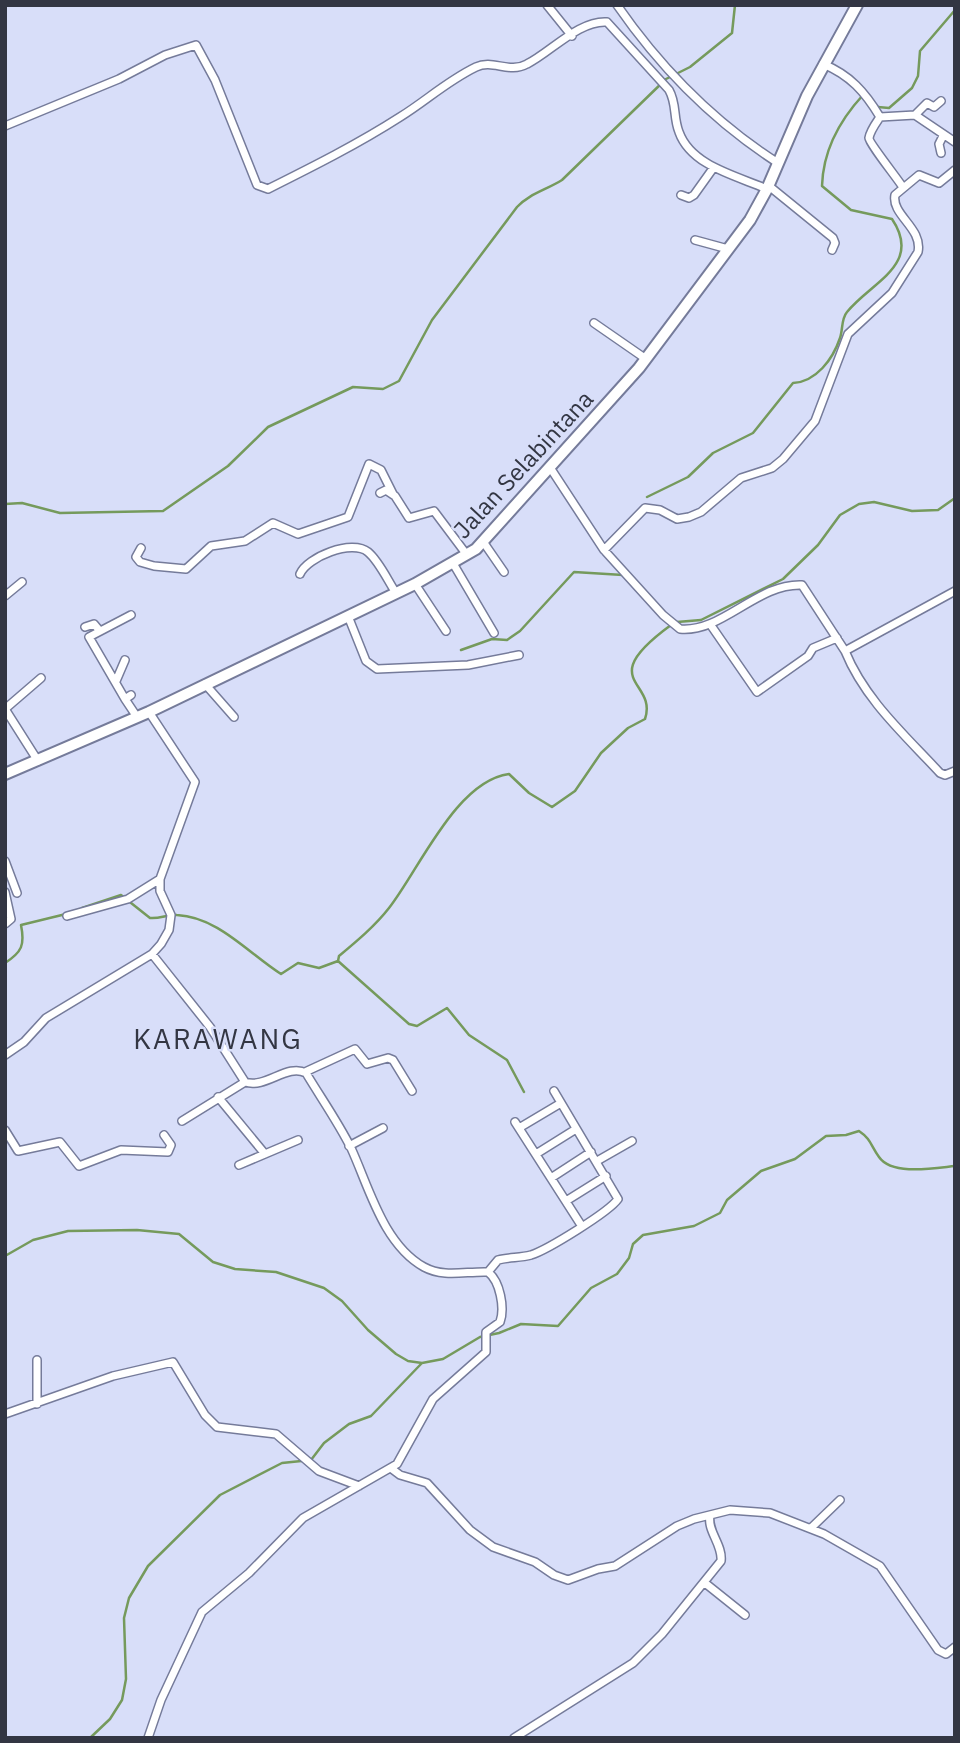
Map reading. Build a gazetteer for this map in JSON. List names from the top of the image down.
{
  "streets": {
    "street": ["Jalan Selabintana"]
  },
  "districts": ["KARAWANG"]
}
